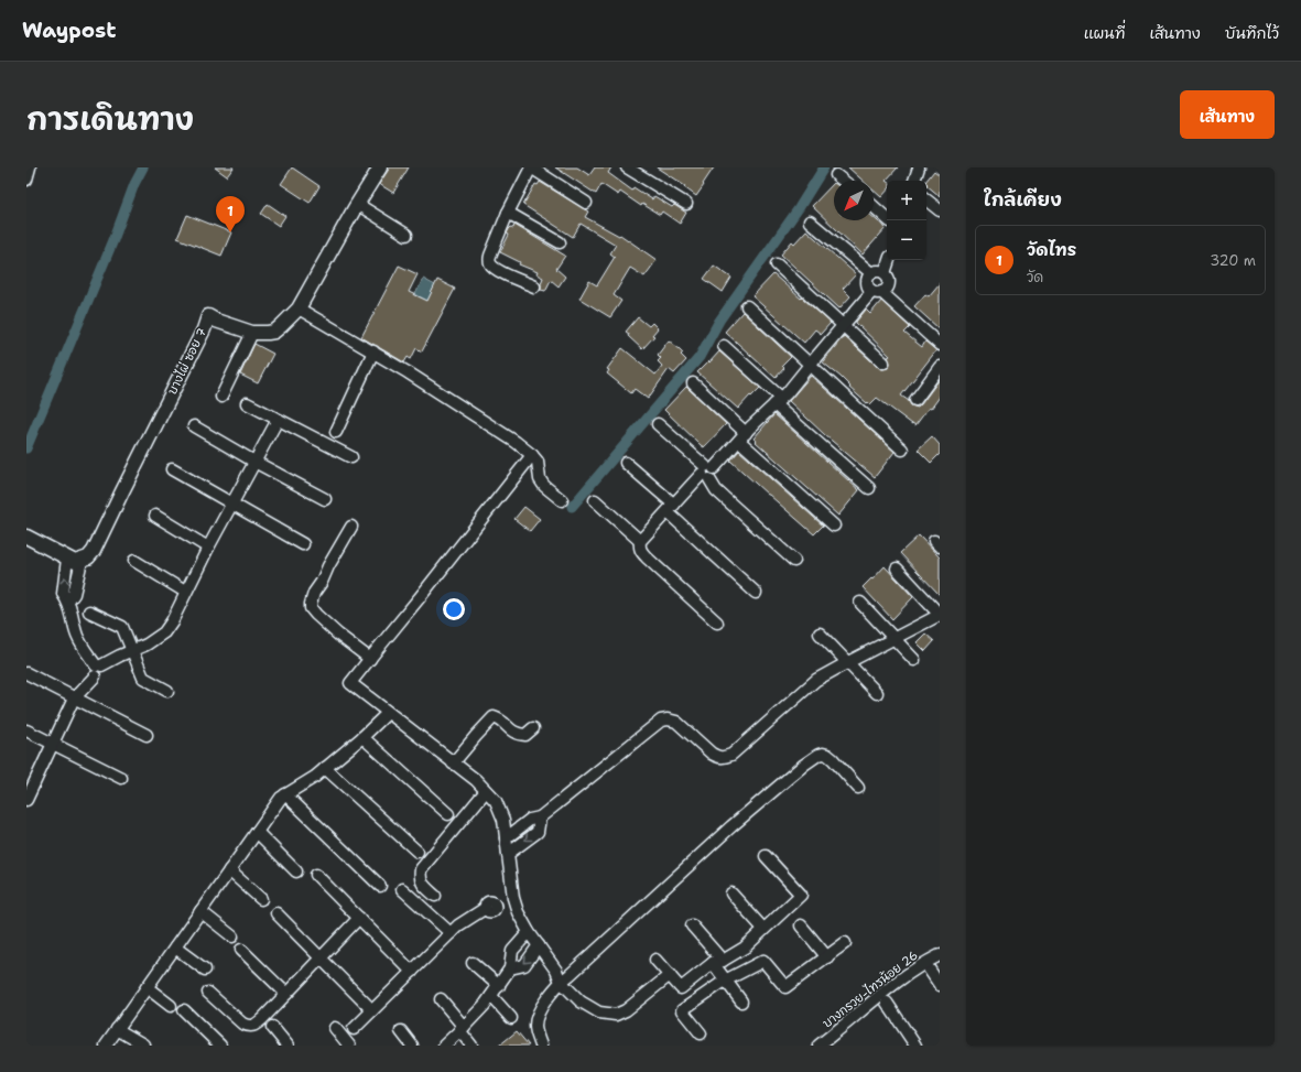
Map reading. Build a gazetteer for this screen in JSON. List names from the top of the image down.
{
  "streets": {
    "street": ["บางไผ่ ซอย 7", "บางกรวย-ไทรน้อย 26"]
  },
  "north": "bottom left",
  "page": {
    "header": "Waypost",
    "nav": ["แผนที่", "เส้นทาง", "บันทึกไว้"],
    "title": "การเดินทาง",
    "buttons": "เส้นทาง",
    "heading": "ใกล้เคียง",
    "map_buttons": ["+", "−"],
    "pins": "1",
    "list": [
      {
        "mark": "1",
        "name": "วัดไทร",
        "note": "วัด",
        "value": "320 m"
      }
    ]
  }
}
